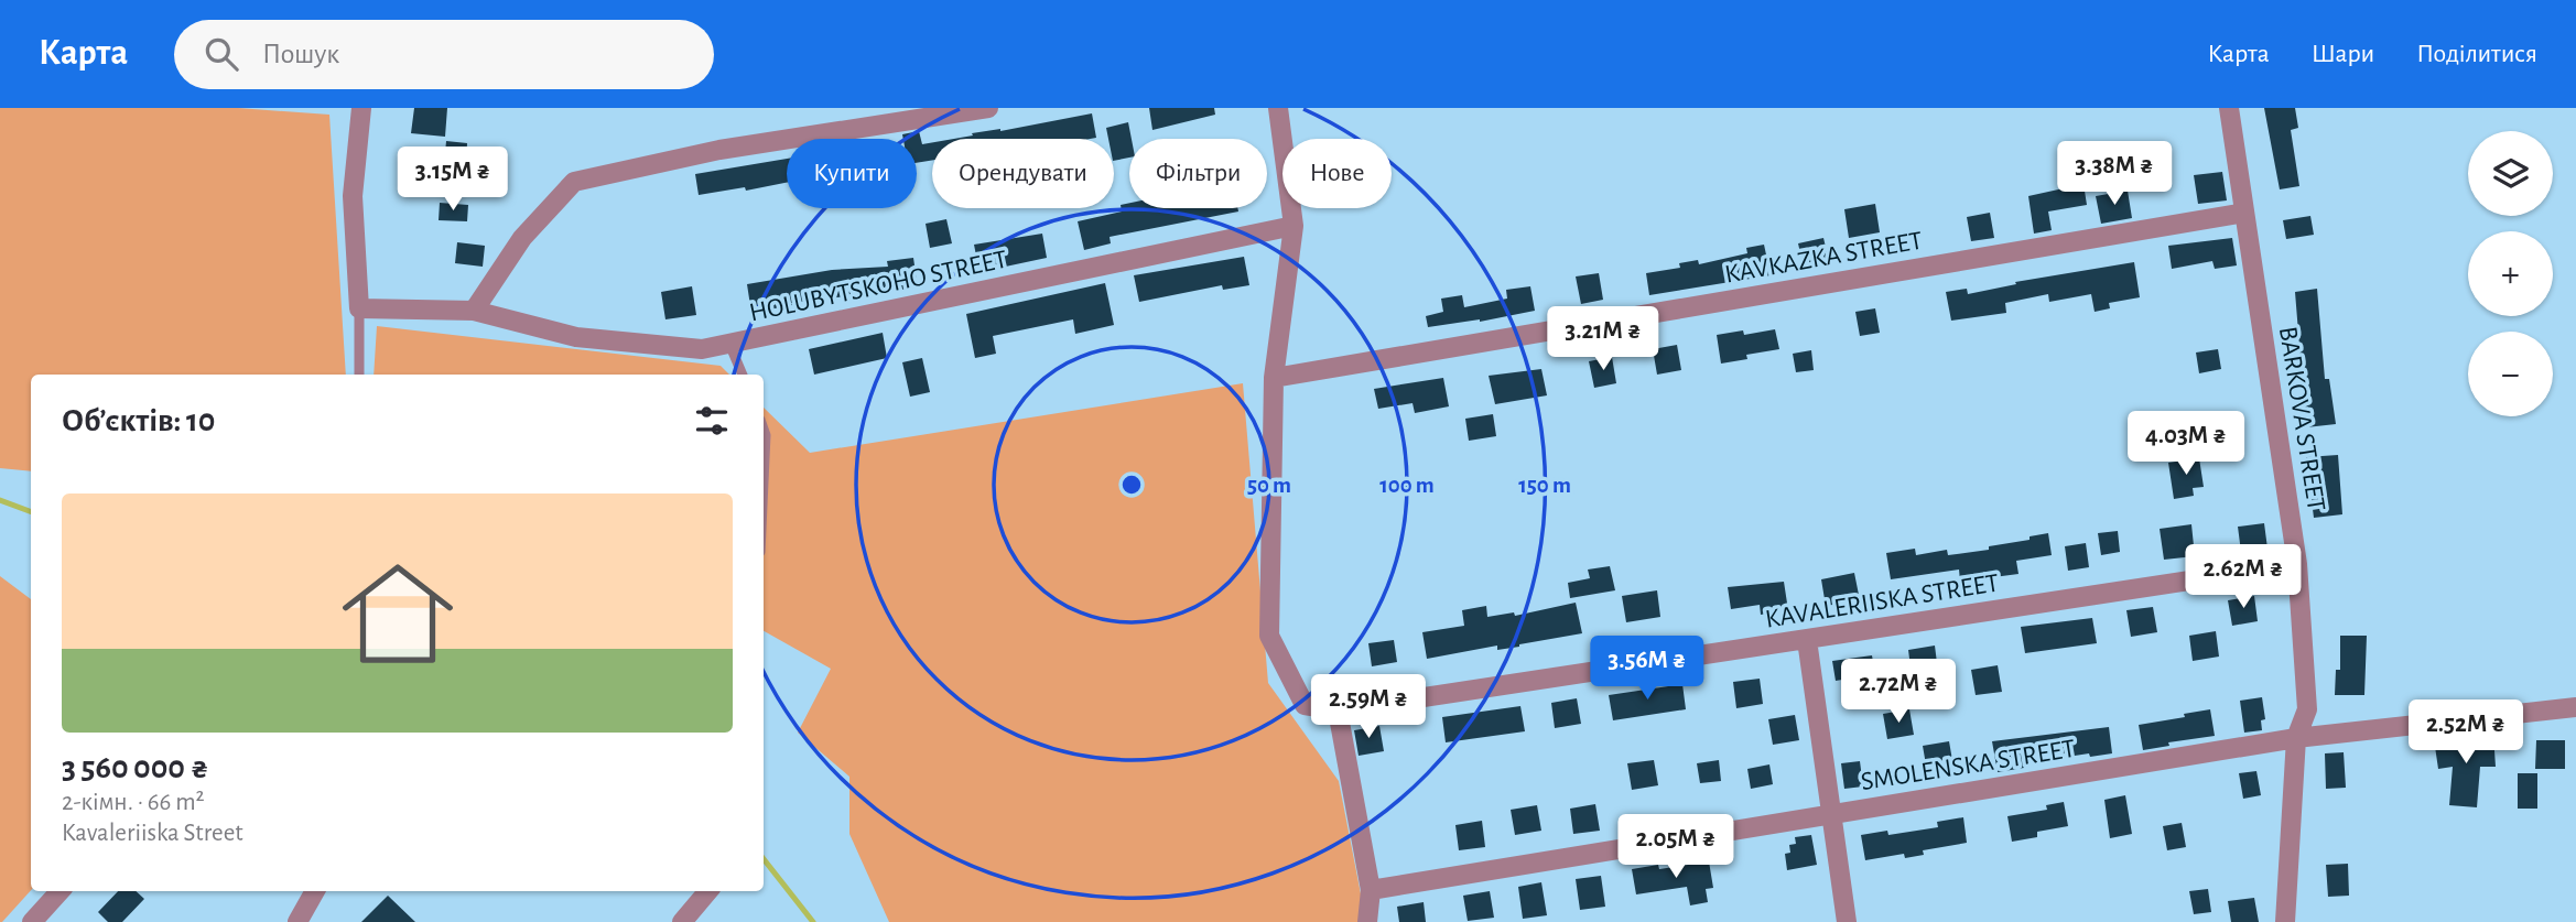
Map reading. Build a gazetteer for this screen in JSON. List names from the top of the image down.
{
  "streets": {
    "street": [
      "KAVKAZKA STREET",
      "HOLUBYTSKOHO STREET",
      "BARKOVA STREET",
      "KAVALERIISKA STREET",
      "SMOLENSKA STREET"
    ]
  },
  "crossings": [
    ["KAVKAZKA STREET", "BARKOVA STREET"],
    ["BARKOVA STREET", "KAVALERIISKA STREET"],
    ["BARKOVA STREET", "SMOLENSKA STREET"]
  ],
  "page": {
    "header": "Карта",
    "search": "Пошук",
    "nav": ["Карта", "Шари", "Поділитися"],
    "map_buttons": ["+", "−"],
    "chip": [
      "Купити",
      "Орендувати",
      "Фільтри",
      "Нове"
    ],
    "price": [
      "3.38M ₴",
      "3.15M ₴",
      "3.21M ₴",
      "4.03M ₴",
      "2.62M ₴",
      "3.56M ₴",
      "2.72M ₴",
      "2.59M ₴",
      "2.52M ₴",
      "2.05M ₴"
    ],
    "heading": "Об’єктів: 10",
    "list": [
      {
        "name": "3 560 000 ₴",
        "note": "2-кімн. · 66 m² · Kavaleriiska Street"
      }
    ]
  },
  "rings": ["50 m", "100 m", "150 m"]
}
